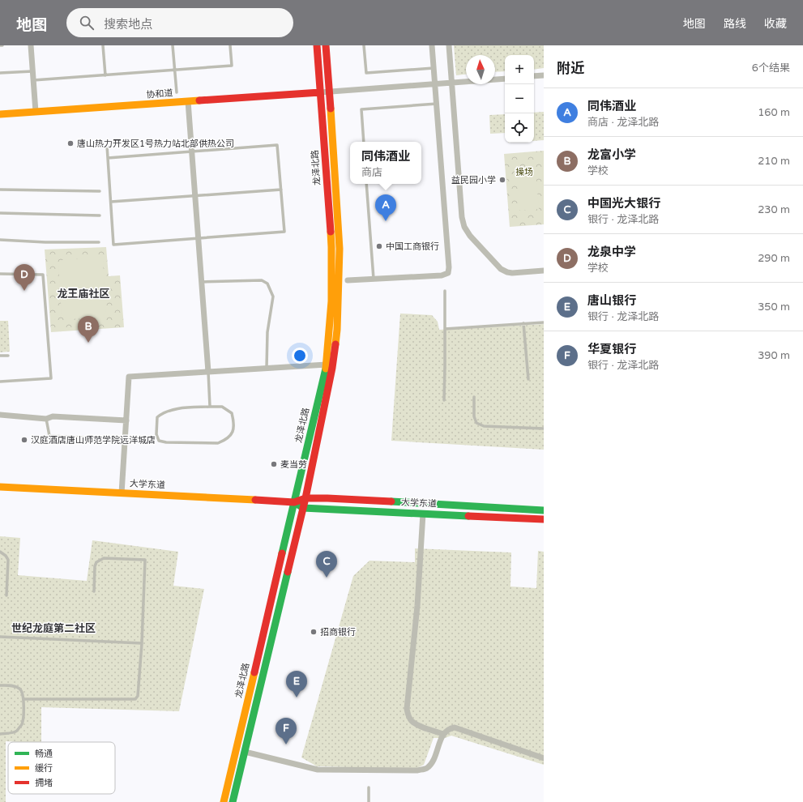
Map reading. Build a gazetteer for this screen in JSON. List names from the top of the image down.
{
  "streets": {
    "main road": ["协和道", "龙泽北路", "大学东道"]
  },
  "crossings": [
    ["协和道", "龙泽北路"],
    ["龙泽北路", "大学东道"]
  ],
  "districts": ["龙王庙社区", "世纪龙庭第二社区"],
  "parks": ["操场"],
  "places": [
    "唐山热力开发区1号热力站北部供热公司",
    "益民园小学",
    "中国工商银行",
    "汉庭酒店唐山师范学院远洋城店",
    "麦当劳",
    "招商银行"
  ],
  "legend": ["畅通", "缓行", "拥堵"],
  "north": "top",
  "page": {
    "header": "地图",
    "search": "搜索地点",
    "nav": ["地图", "路线", "收藏"],
    "heading": ["附近", "6个结果"],
    "map_buttons": ["+", "−"],
    "list": [
      {
        "mark": "A",
        "name": "同伟酒业",
        "note": "商店 · 龙泽北路",
        "value": "160 m"
      },
      {
        "mark": "B",
        "name": "龙富小学",
        "note": "学校",
        "value": "210 m"
      },
      {
        "mark": "C",
        "name": "中国光大银行",
        "note": "银行 · 龙泽北路",
        "value": "230 m"
      },
      {
        "mark": "D",
        "name": "龙泉中学",
        "note": "学校",
        "value": "290 m"
      },
      {
        "mark": "E",
        "name": "唐山银行",
        "note": "银行 · 龙泽北路",
        "value": "350 m"
      },
      {
        "mark": "F",
        "name": "华夏银行",
        "note": "银行 · 龙泽北路",
        "value": "390 m"
      }
    ],
    "popup": ["同伟酒业", "商店"],
    "pins": [
      "A",
      "D",
      "B",
      "C",
      "E",
      "F"
    ]
  }
}
